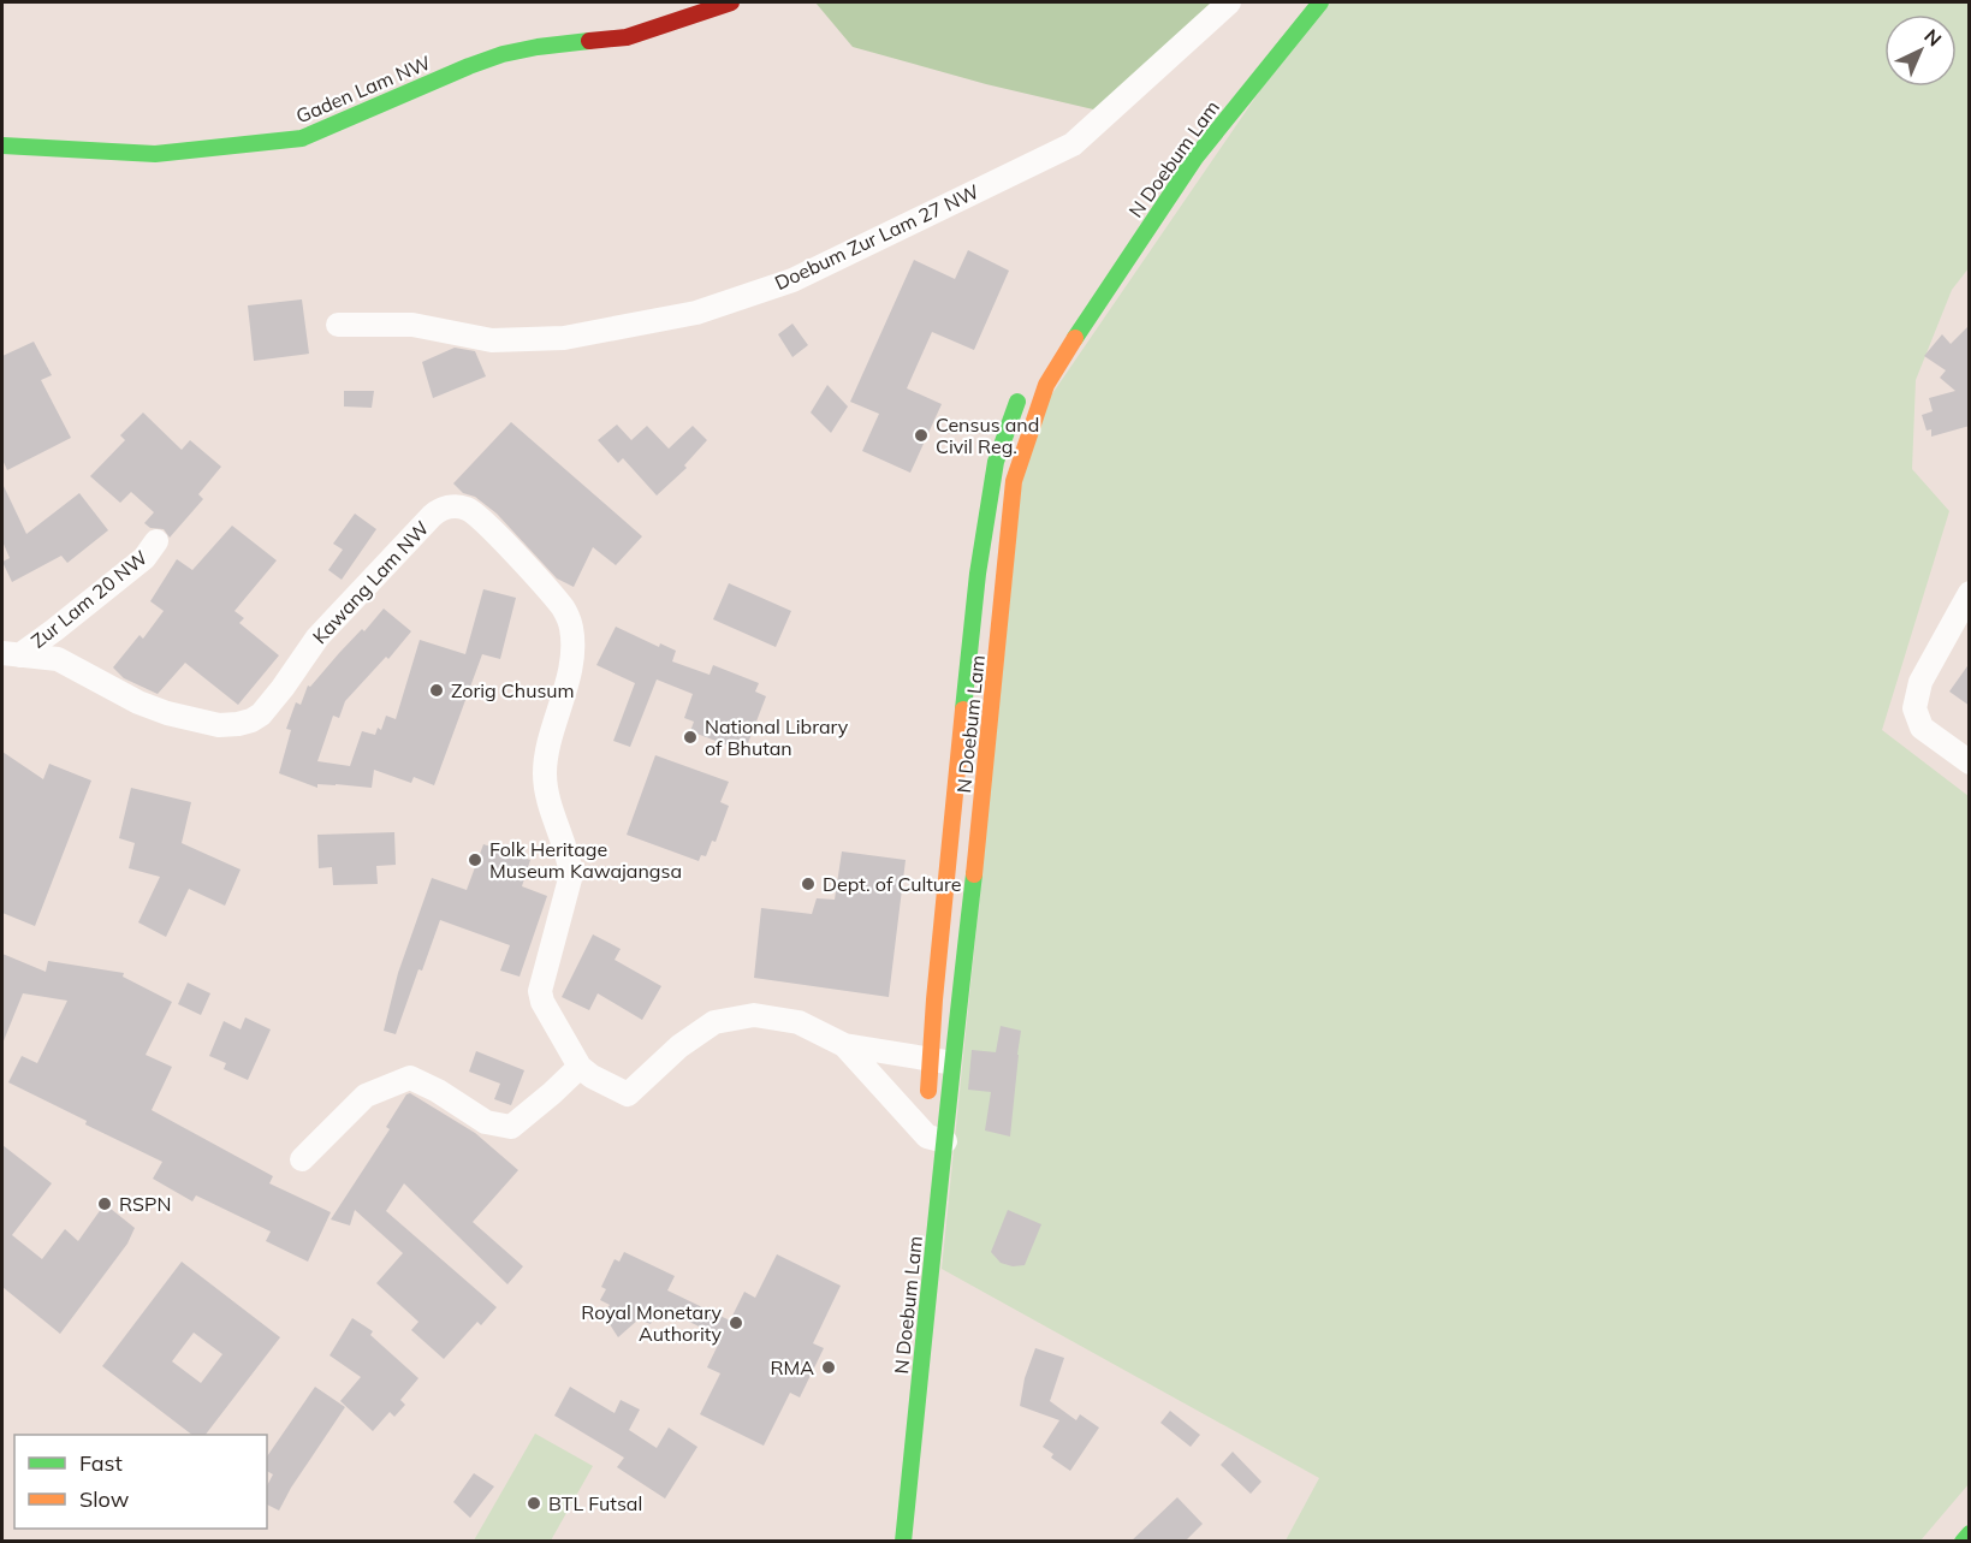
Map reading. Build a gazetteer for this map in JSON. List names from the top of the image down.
{
  "streets": {
    "main road": ["Gaden Lam NW", "N Doebum Lam"],
    "street": ["Doebum Zur Lam 27 NW", "Kawang Lam NW", "Zur Lam 20 NW"]
  },
  "crossings": [
    ["Kawang Lam NW", "Zur Lam 20 NW"]
  ],
  "places": [
    "Census and Civil Reg.",
    "Zorig Chusum",
    "National Library of Bhutan",
    "Folk Heritage Museum Kawajangsa",
    "Dept. of Culture",
    "RSPN",
    "Royal Monetary Authority",
    "RMA",
    "BTL Futsal"
  ],
  "legend": ["Fast", "Slow"],
  "north": "top right"
}
